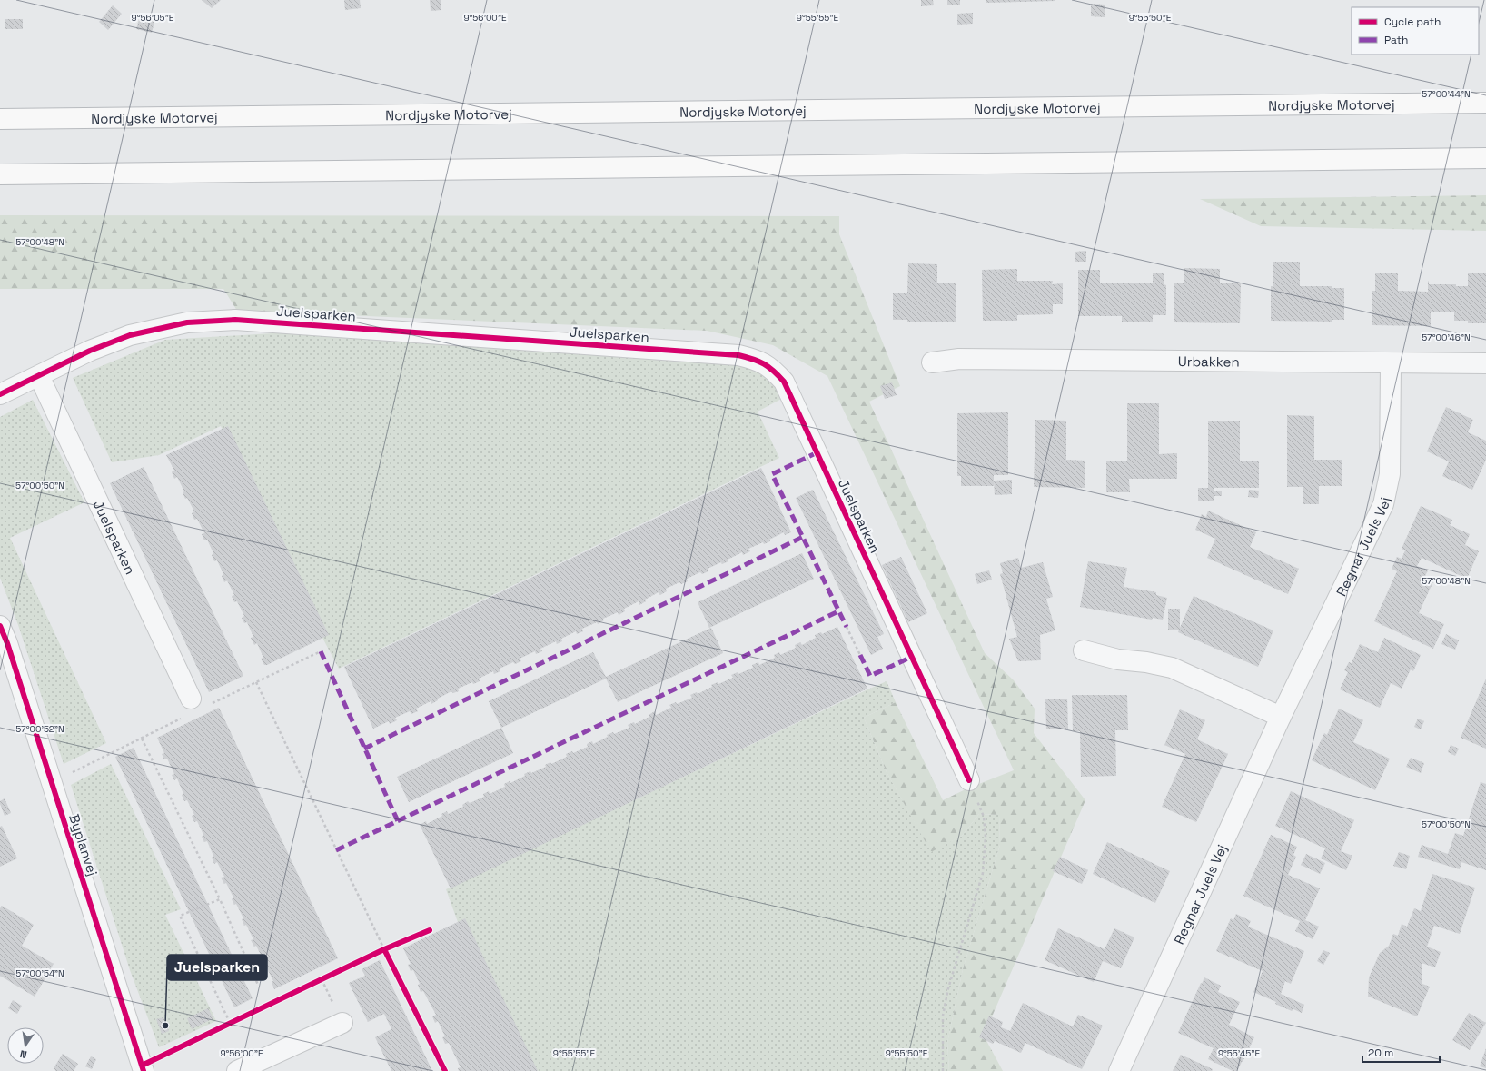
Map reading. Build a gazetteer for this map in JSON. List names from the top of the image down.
{
  "streets": {
    "highway": ["Nordjyske Motorvej"],
    "street": [
      "Juelsparken",
      "Urbakken",
      "Regnar Juels Vej",
      "Byplanvej"
    ]
  },
  "crossings": [
    ["Urbakken", "Regnar Juels Vej"]
  ],
  "places": ["Juelsparken"],
  "legend": ["Cycle path", "Path"],
  "scale_bar": "20 m",
  "north": "bottom",
  "coordinates": [
    "9°56'05\"E",
    "9°56'00\"E",
    "9°55'55\"E",
    "9°55'50\"E",
    "57°00'44\"N",
    "57°00'48\"N",
    "57°00'46\"N",
    "57°00'50\"N",
    "57°00'52\"N",
    "57°00'54\"N",
    "9°55'45\"E"
  ]
}
